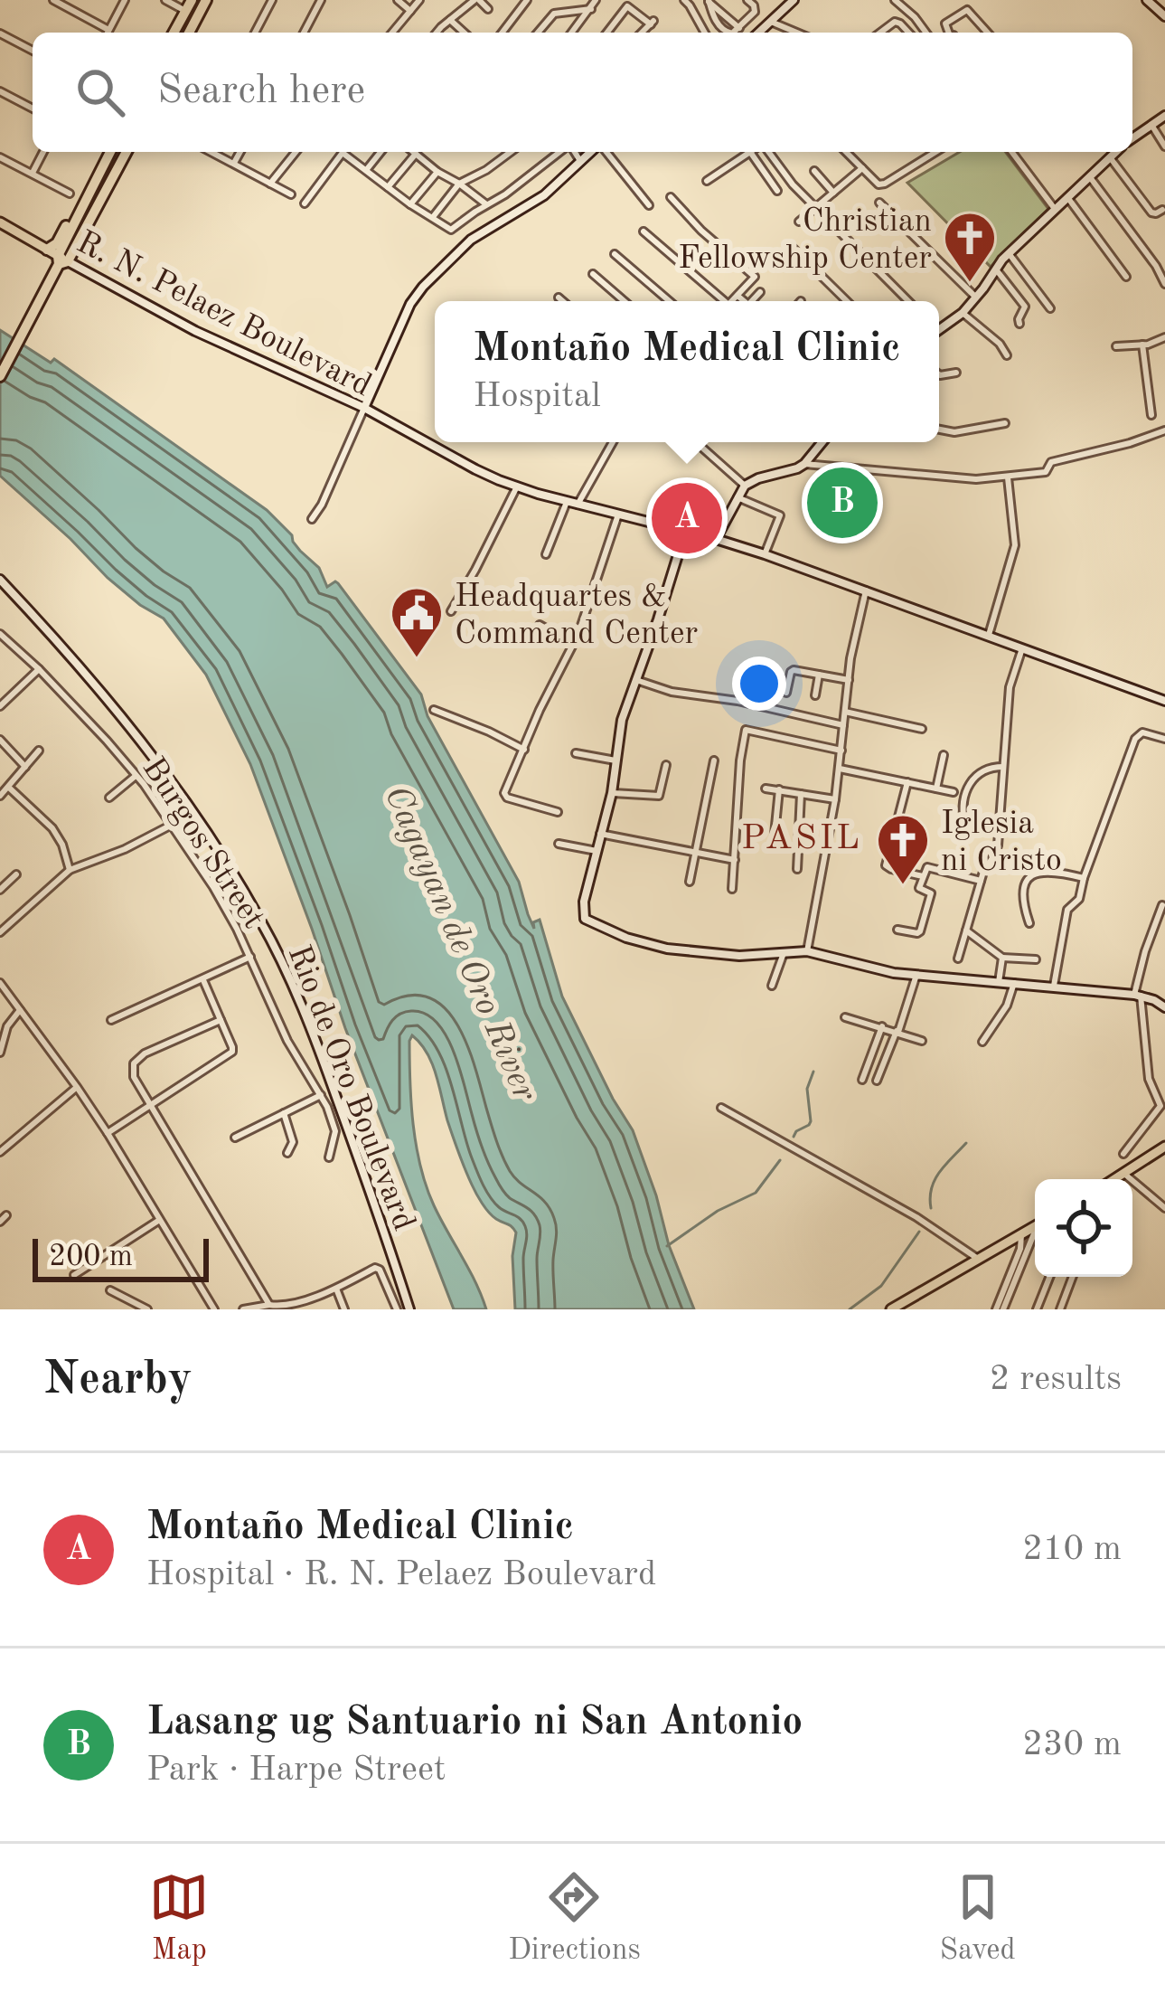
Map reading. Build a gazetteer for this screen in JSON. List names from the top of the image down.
{
  "streets": {
    "main road": ["R. N. Pelaez Boulevard", "Rio de Oro Boulevard"],
    "street": ["Burgos Street"]
  },
  "districts": ["PASIL"],
  "water": ["Cagayan de Oro River"],
  "places": {
    "church": ["Christian Fellowship Center", "Iglesia ni Cristo"],
    "public building": ["Headquartes & Command Center"]
  },
  "scale_bar": "200 m",
  "page": {
    "search": "Search here",
    "popup": ["Montaño Medical Clinic", "Hospital"],
    "pins": ["B", "A"],
    "scale": "200 m",
    "heading": ["Nearby", "2 results"],
    "list": [
      {
        "mark": "A",
        "name": "Montaño Medical Clinic",
        "note": "Hospital · R. N. Pelaez Boulevard",
        "value": "210 m"
      },
      {
        "mark": "B",
        "name": "Lasang ug Santuario ni San Antonio",
        "note": "Park · Harpe Street",
        "value": "230 m"
      }
    ],
    "nav": ["Map", "Directions", "Saved"]
  }
}
